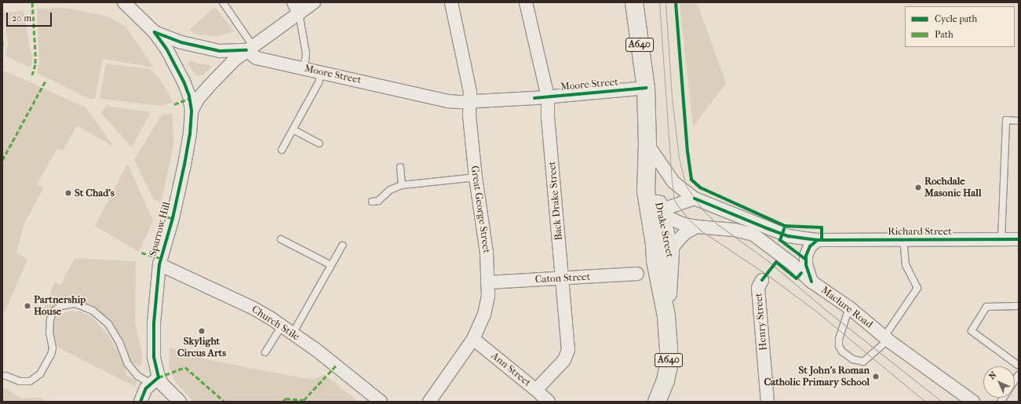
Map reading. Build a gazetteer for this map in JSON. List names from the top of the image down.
{
  "streets": {
    "main road": ["A640", "Drake Street"],
    "street": [
      "Moore Street",
      "Back Drake Street",
      "Great George Street",
      "Sparrow Hill",
      "Richard Street",
      "Caton Street",
      "Maclure Road",
      "Henry Street",
      "Church Stile",
      "Ann Street"
    ]
  },
  "crossings": [
    ["Moore Street", "Back Drake Street"],
    ["Moore Street", "Great George Street"],
    ["Moore Street", "Drake Street"],
    ["Back Drake Street", "Caton Street"],
    ["Back Drake Street", "Ann Street"],
    ["Great George Street", "Caton Street"],
    ["Great George Street", "Ann Street"],
    ["Sparrow Hill", "Church Stile"],
    ["Drake Street", "Richard Street"],
    ["Drake Street", "Maclure Road"]
  ],
  "places": [
    "Rochdale Masonic Hall",
    "St Chad's",
    "Partnership House",
    "Skylight Circus Arts",
    "St John's Roman Catholic Primary School"
  ],
  "legend": ["Cycle path", "Path"],
  "scale_bar": "20 m",
  "north": "top left"
}
